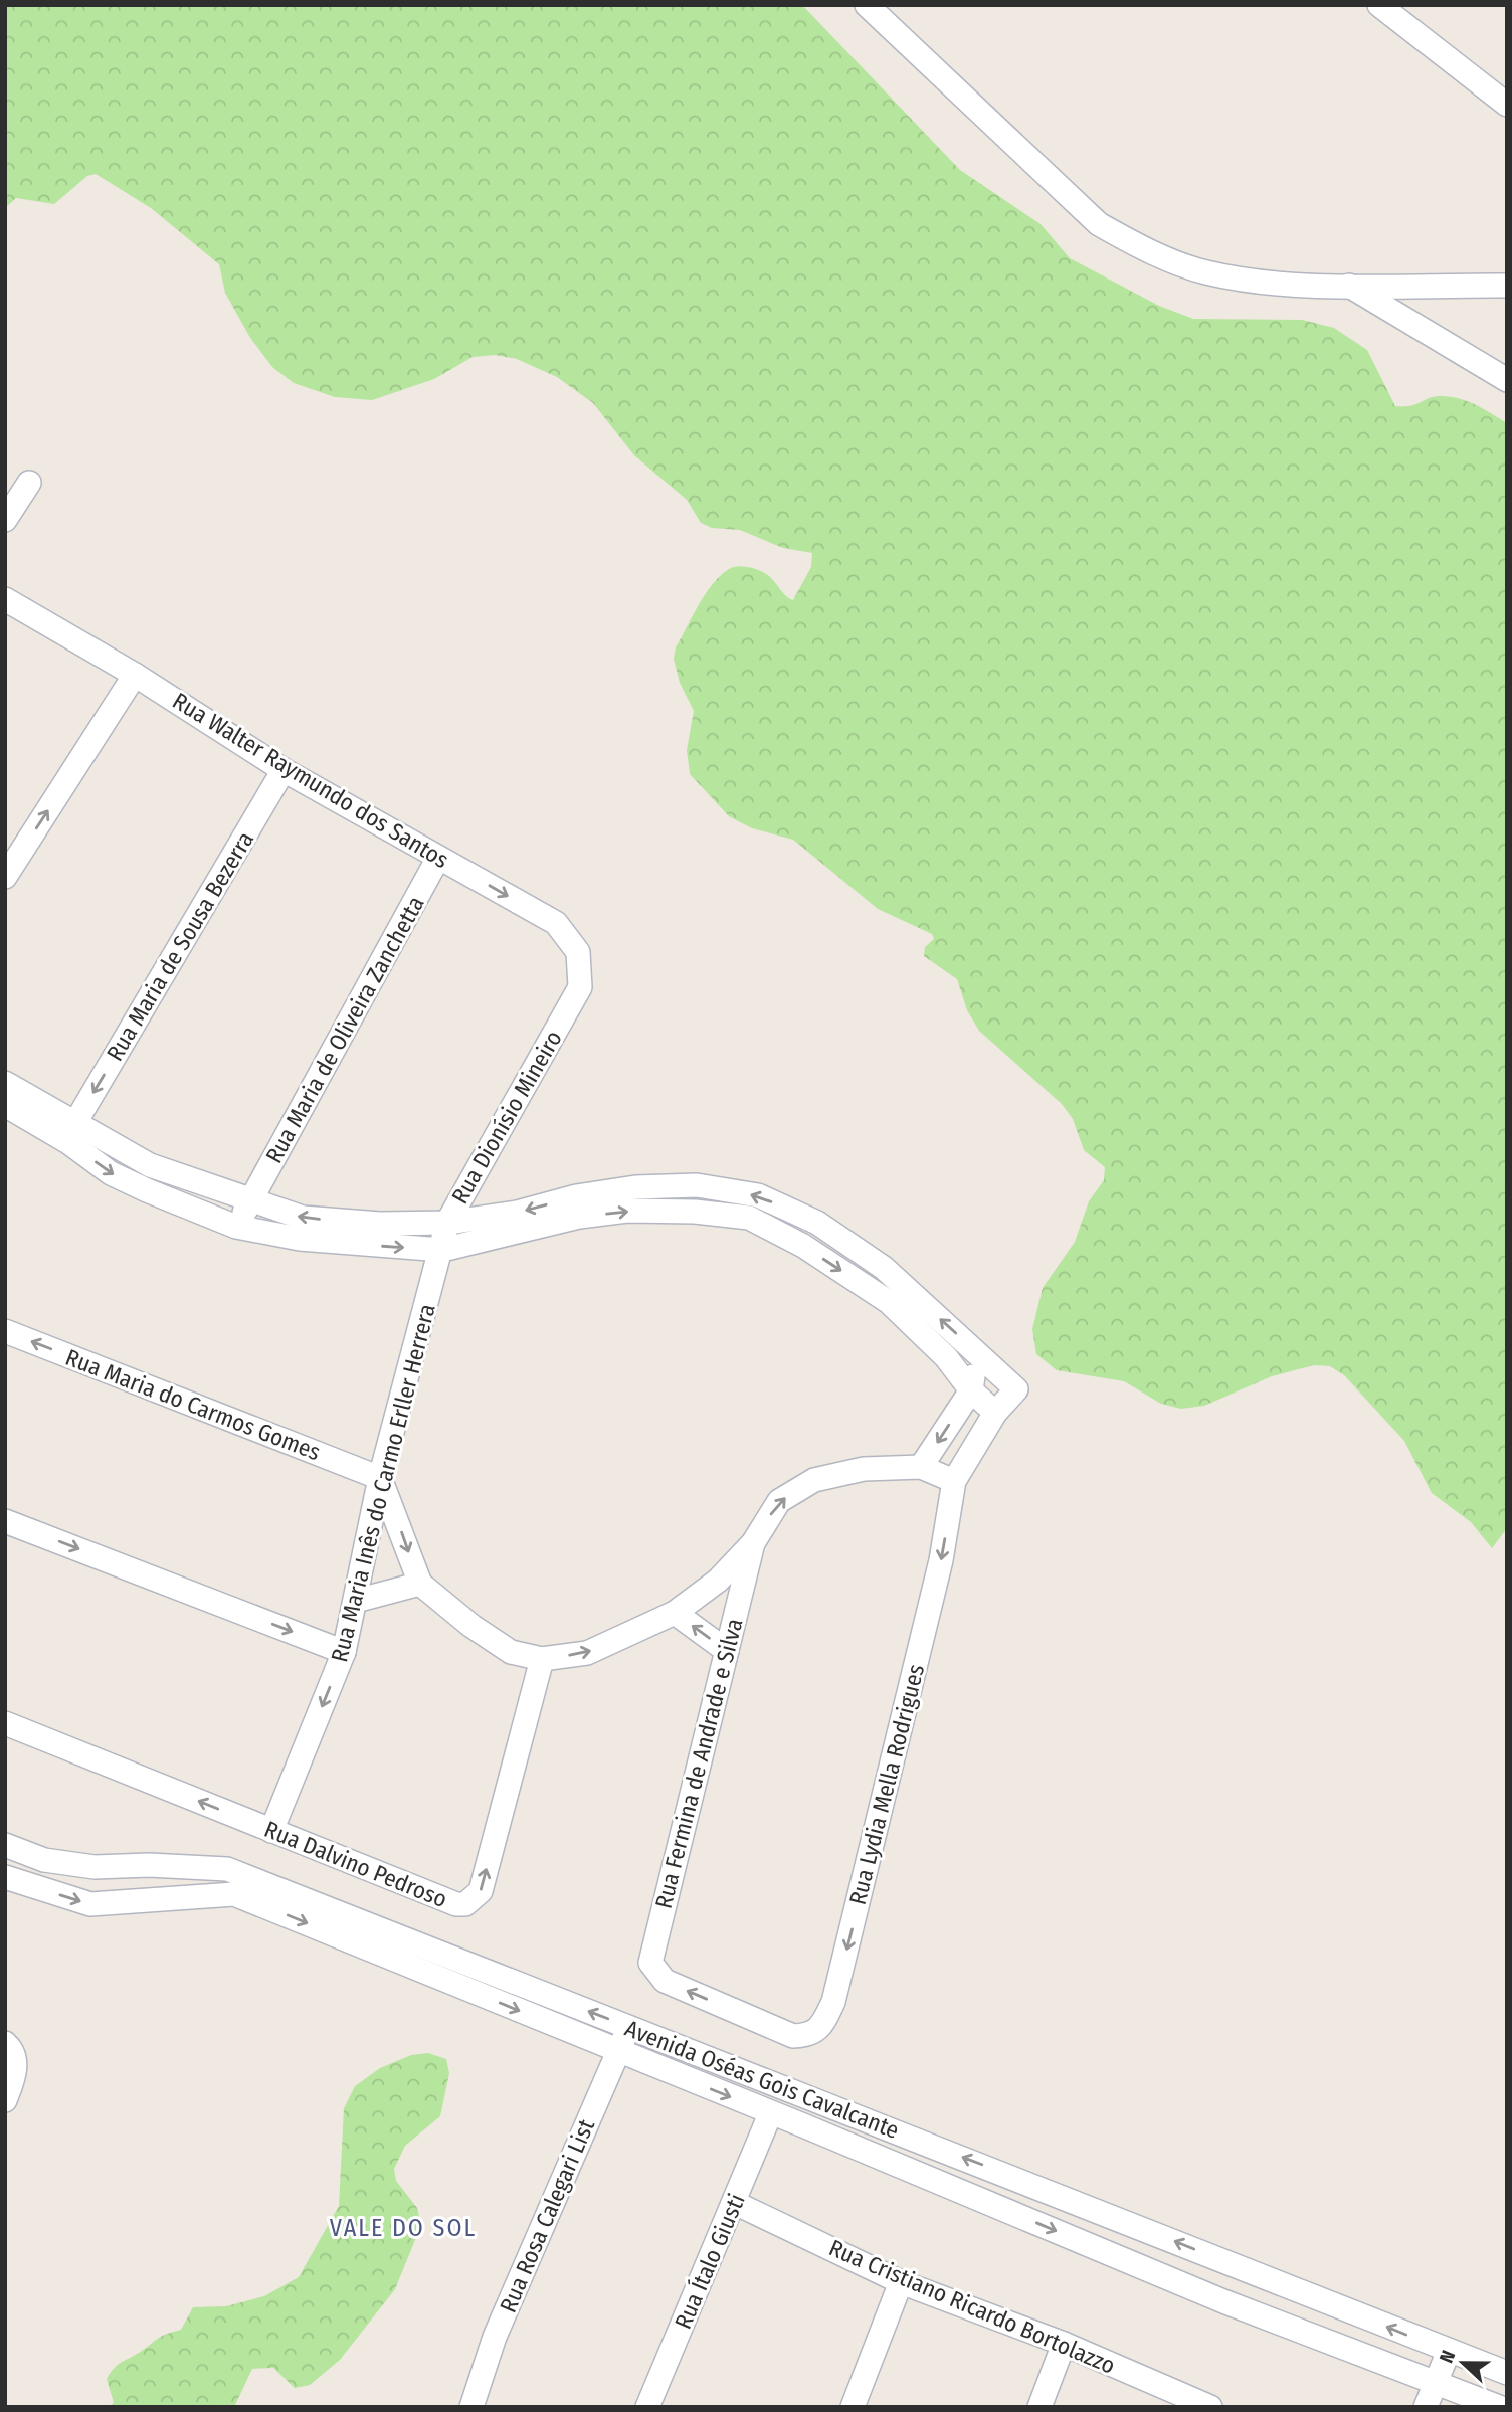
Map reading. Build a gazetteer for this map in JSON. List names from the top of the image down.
{
  "streets": {
    "street": [
      "Rua Walter Raymundo dos Santos",
      "Rua Maria de Sousa Bezerra",
      "Rua Maria de Oliveira Zanchetta",
      "Rua Dionísio Mineiro",
      "Rua Maria do Carmos Gomes",
      "Rua Maria Inês do Carmo Erller Herrera",
      "Rua Fermina de Andrade e Silva",
      "Rua Lydia Mella Rodrigues",
      "Rua Dalvino Pedroso",
      "Avenida Oséas Gois Cavalcante",
      "Rua Rosa Calegari List",
      "Rua Ítalo Giusti",
      "Rua Cristiano Ricardo Bortolazzo"
    ]
  },
  "crossings": [
    ["Rua Walter Raymundo dos Santos", "Rua Maria de Sousa Bezerra"],
    ["Rua Walter Raymundo dos Santos", "Rua Maria de Oliveira Zanchetta"],
    ["Rua Walter Raymundo dos Santos", "Rua Dionísio Mineiro"],
    ["Rua Dionísio Mineiro", "Rua Maria Inês do Carmo Erller Herrera"],
    ["Rua Maria do Carmos Gomes", "Rua Maria Inês do Carmo Erller Herrera"],
    ["Rua Maria Inês do Carmo Erller Herrera", "Rua Dalvino Pedroso"],
    ["Rua Fermina de Andrade e Silva", "Rua Lydia Mella Rodrigues"],
    ["Avenida Oséas Gois Cavalcante", "Rua Rosa Calegari List"],
    ["Avenida Oséas Gois Cavalcante", "Rua Ítalo Giusti"],
    ["Rua Ítalo Giusti", "Rua Cristiano Ricardo Bortolazzo"]
  ],
  "districts": ["VALE DO SOL"],
  "north": "left"
}
